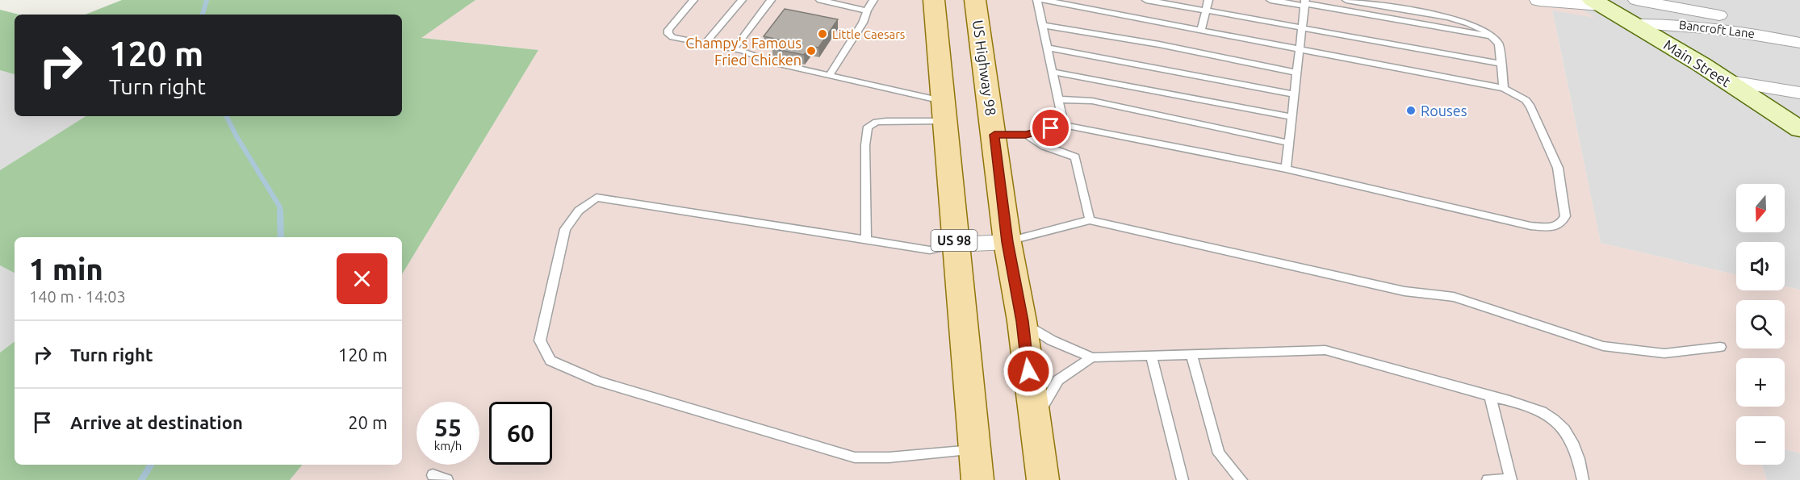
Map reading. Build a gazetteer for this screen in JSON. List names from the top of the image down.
{
  "streets": {
    "main road": ["Main Street", "US Highway 98", "US 98"],
    "street": ["Bancroft Lane"]
  },
  "crossings": [
    ["Bancroft Lane", "Main Street"]
  ],
  "places": ["Little Caesars", "Champy's Famous Fried Chicken", "Rouses"],
  "north": "bottom",
  "page": {
    "turn": ["120 m", "Turn right"],
    "map_buttons": ["+", "−"],
    "heading": ["1 min", "140 m · 14:03"],
    "list": [
      {
        "name": "Turn right",
        "value": "120 m"
      },
      {
        "name": "Arrive at destination",
        "value": "20 m"
      }
    ],
    "speed": "55 km/h",
    "limit": "60"
  }
}
